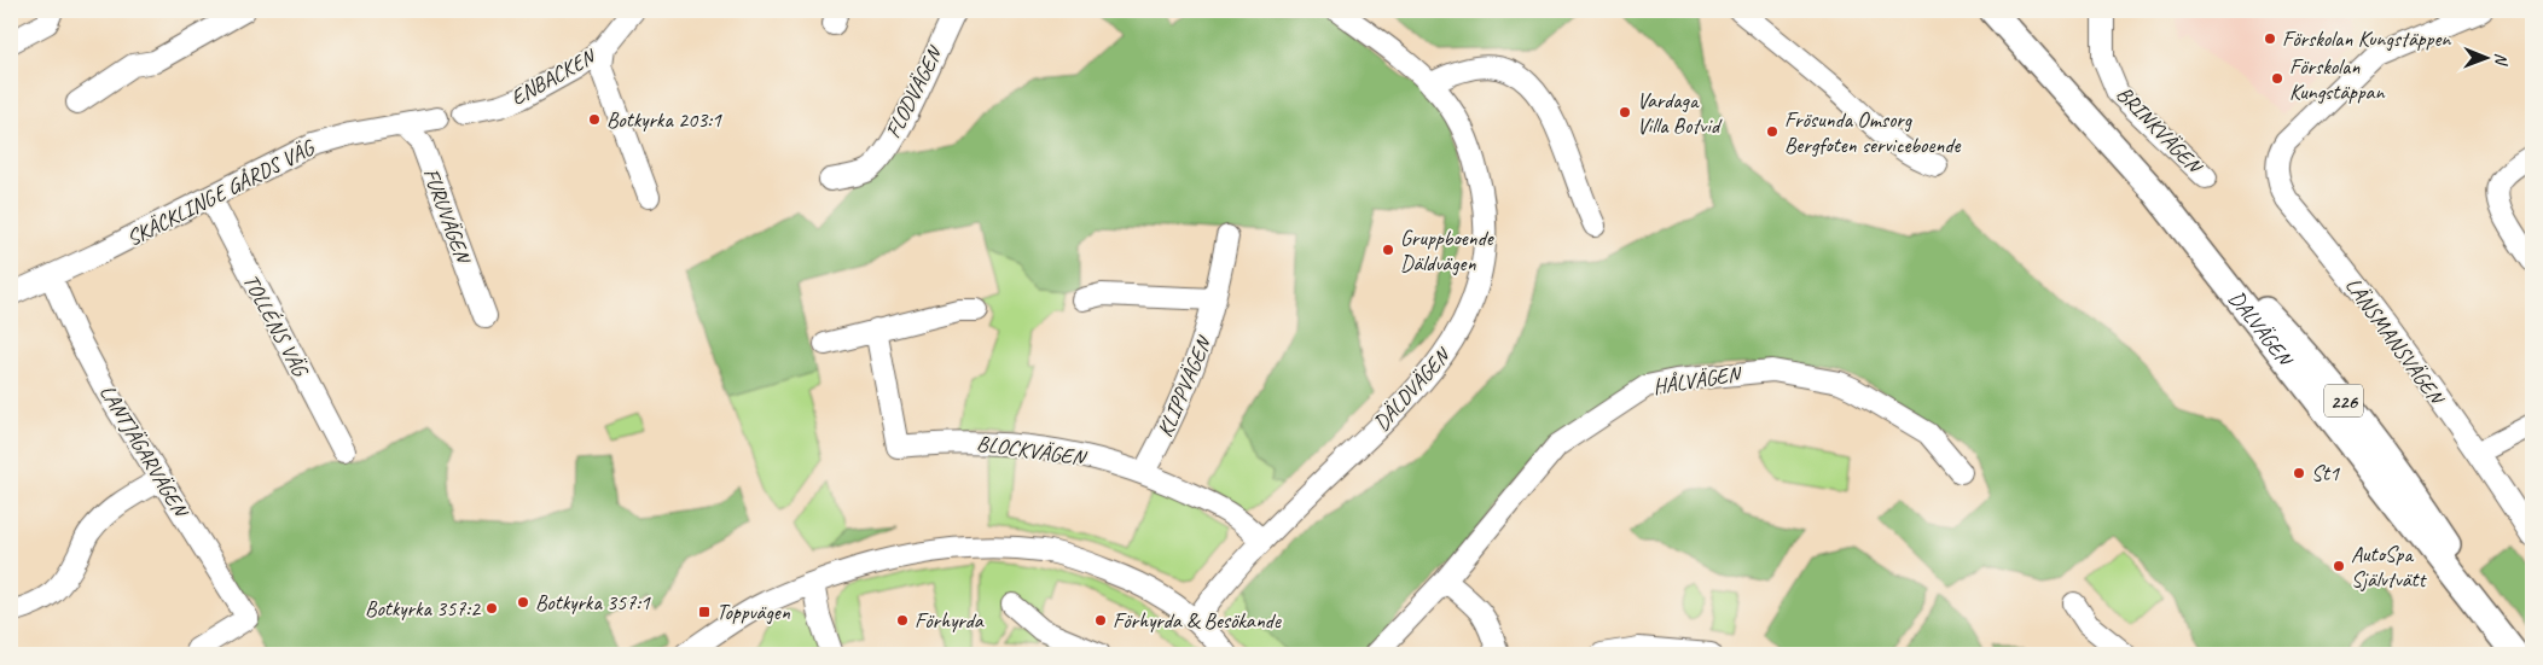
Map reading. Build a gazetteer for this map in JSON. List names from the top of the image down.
{
  "streets": {
    "main road": ["DALVÄGEN", "226"],
    "street": [
      "ENBACKEN",
      "FLODVÄGEN",
      "BRINKVÄGEN",
      "SKÄCKLINGE GÅRDS VÄG",
      "FURUVÄGEN",
      "TOLLÉNS VÄG",
      "LÄNSMANSVÄGEN",
      "HÅLVÄGEN",
      "KLIPPVÄGEN",
      "DÄLDVÄGEN",
      "LANTJÄGARVÄGEN",
      "BLOCKVÄGEN"
    ]
  },
  "crossings": [
    ["SKÄCKLINGE GÅRDS VÄG", "FURUVÄGEN"],
    ["SKÄCKLINGE GÅRDS VÄG", "TOLLÉNS VÄG"],
    ["SKÄCKLINGE GÅRDS VÄG", "LANTJÄGARVÄGEN"],
    ["KLIPPVÄGEN", "BLOCKVÄGEN"],
    ["DÄLDVÄGEN", "BLOCKVÄGEN"]
  ],
  "places": {
    "other": [
      "Förskolan Kungstäppen",
      "Förskolan Kungstäppan",
      "Vardaga Villa Botvid",
      "Botkyrka 203:1",
      "Frösunda Omsorg Bergfoten serviceboende",
      "Gruppboende Däldvägen",
      "St1",
      "AutoSpa Självtvätt",
      "Botkyrka 357:1",
      "Botkyrka 357:2",
      "Förhyrda",
      "Förhyrda & Besökande"
    ],
    "transit": ["Toppvägen"]
  },
  "north": "right"
}
